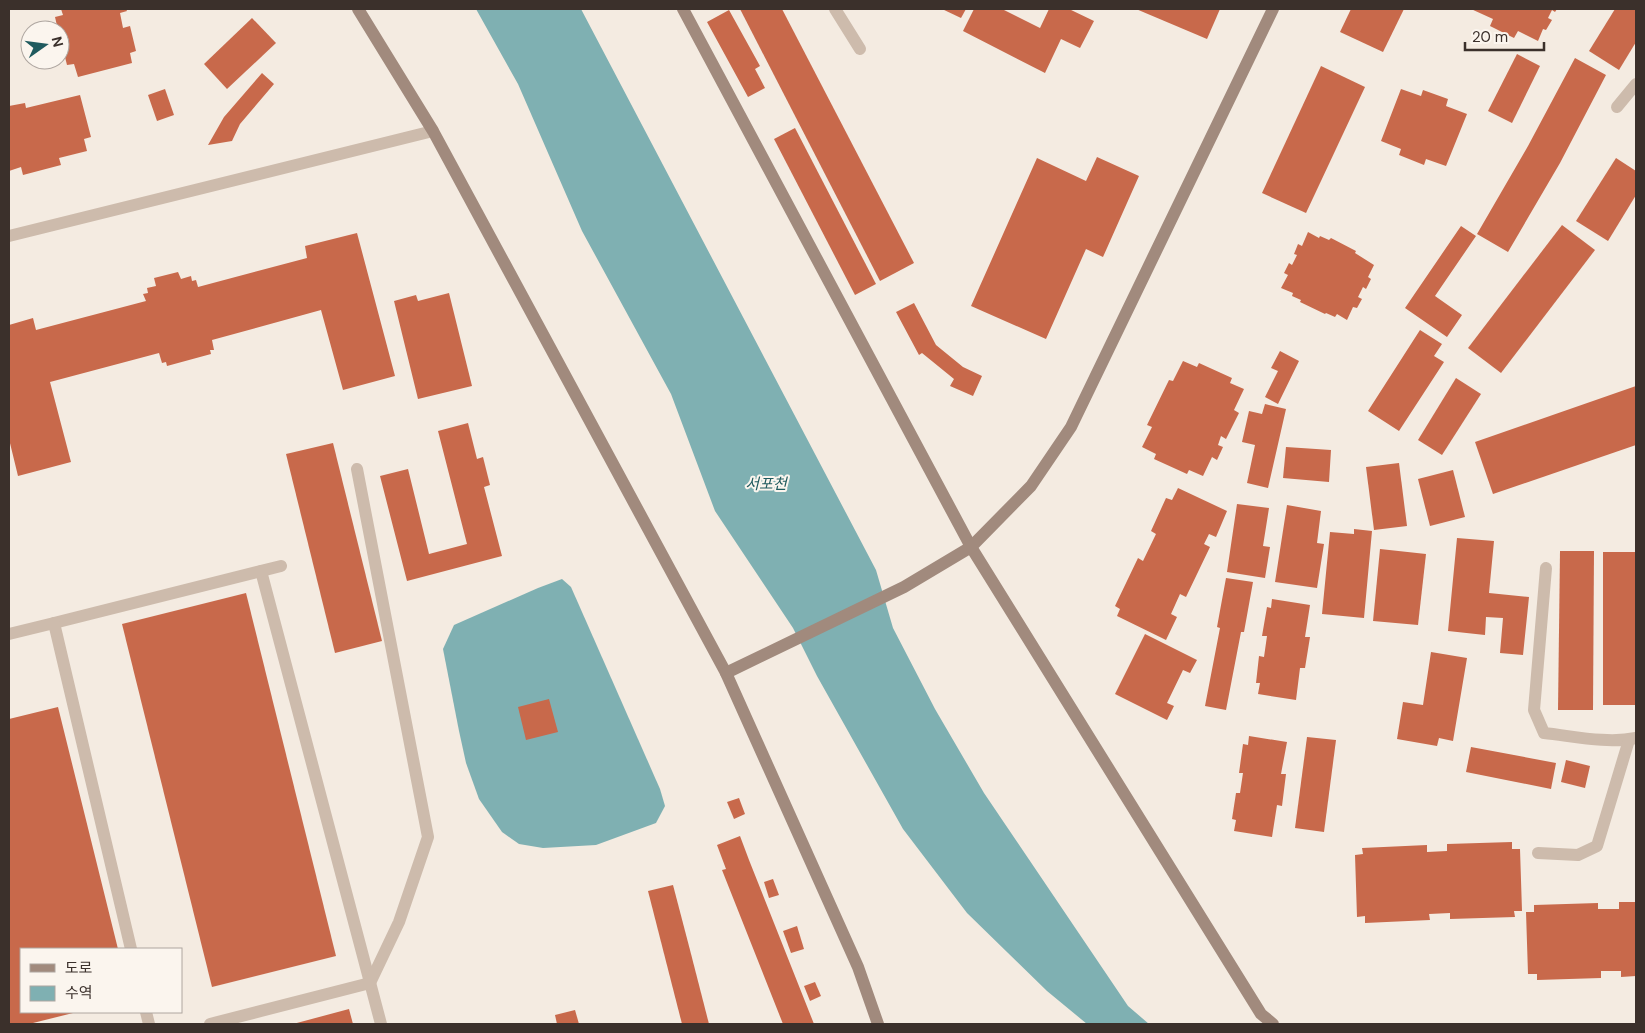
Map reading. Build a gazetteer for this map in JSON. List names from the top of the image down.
{
  "water": ["서포천"],
  "legend": ["도로", "수역"],
  "scale_bar": "20 m",
  "north": "right"
}
